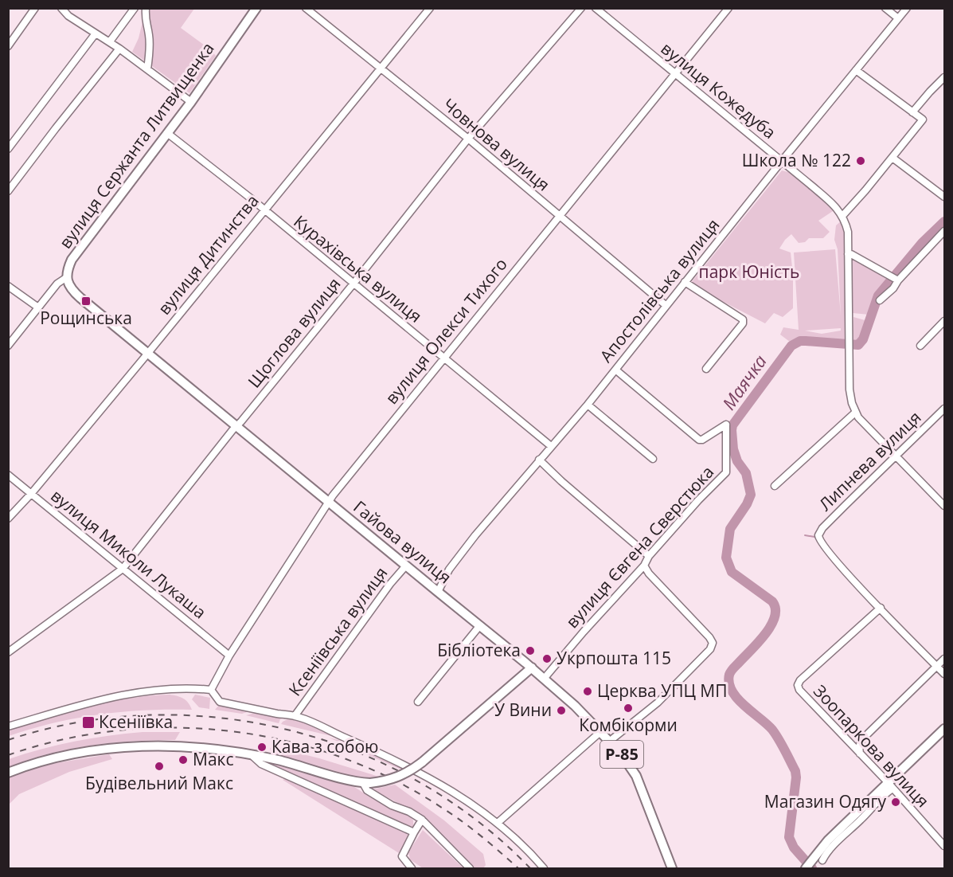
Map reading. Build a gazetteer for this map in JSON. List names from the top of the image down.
{
  "streets": {
    "main road": ["вулиця Сержанта Литвищенка", "Гайова вулиця", "Р-85"],
    "street": [
      "вулиця Кожедуба",
      "Човнова вулиця",
      "вулиця Дитинства",
      "Курахівська вулиця",
      "Апостолівська вулиця",
      "вулиця Олекси Тихого",
      "Щоглова вулиця",
      "Липнева вулиця",
      "вулиця Євгена Сверстюка",
      "вулиця Миколи Лукаша",
      "Ксеніївська вулиця",
      "Зоопаркова вулиця"
    ]
  },
  "crossings": [
    ["вулиця Кожедуба", "Апостолівська вулиця"],
    ["вулиця Кожедуба", "вулиця Олекси Тихого"],
    ["Човнова вулиця", "вулиця Дитинства"],
    ["Човнова вулиця", "Апостолівська вулиця"],
    ["Човнова вулиця", "вулиця Олекси Тихого"],
    ["Човнова вулиця", "Щоглова вулиця"],
    ["вулиця Сержанта Литвищенка", "Курахівська вулиця"],
    ["вулиця Сержанта Литвищенка", "Гайова вулиця"],
    ["вулиця Дитинства", "Курахівська вулиця"],
    ["вулиця Дитинства", "Гайова вулиця"],
    ["вулиця Дитинства", "вулиця Миколи Лукаша"],
    ["Курахівська вулиця", "Апостолівська вулиця"],
    ["Курахівська вулиця", "вулиця Олекси Тихого"],
    ["Курахівська вулиця", "Щоглова вулиця"],
    ["Апостолівська вулиця", "Гайова вулиця"],
    ["Апостолівська вулиця", "вулиця Євгена Сверстюка"],
    ["вулиця Олекси Тихого", "Гайова вулиця"],
    ["вулиця Олекси Тихого", "вулиця Миколи Лукаша"],
    ["Щоглова вулиця", "Гайова вулиця"],
    ["Щоглова вулиця", "вулиця Миколи Лукаша"],
    ["Липнева вулиця", "Зоопаркова вулиця"],
    ["Гайова вулиця", "вулиця Євгена Сверстюка"],
    ["Гайова вулиця", "Ксеніївська вулиця"]
  ],
  "water": ["Маячка"],
  "parks": ["парк Юність"],
  "places": {
    "other": [
      "Школа № 122",
      "Бібліотека",
      "Укрпошта 115",
      "Церква УПЦ МП",
      "Комбікорми",
      "У Вини",
      "Кава з собою",
      "Макс",
      "Будівельний Макс",
      "Магазин Одягу"
    ],
    "transit": ["Рощинська", "Ксеніївка"]
  }
}
